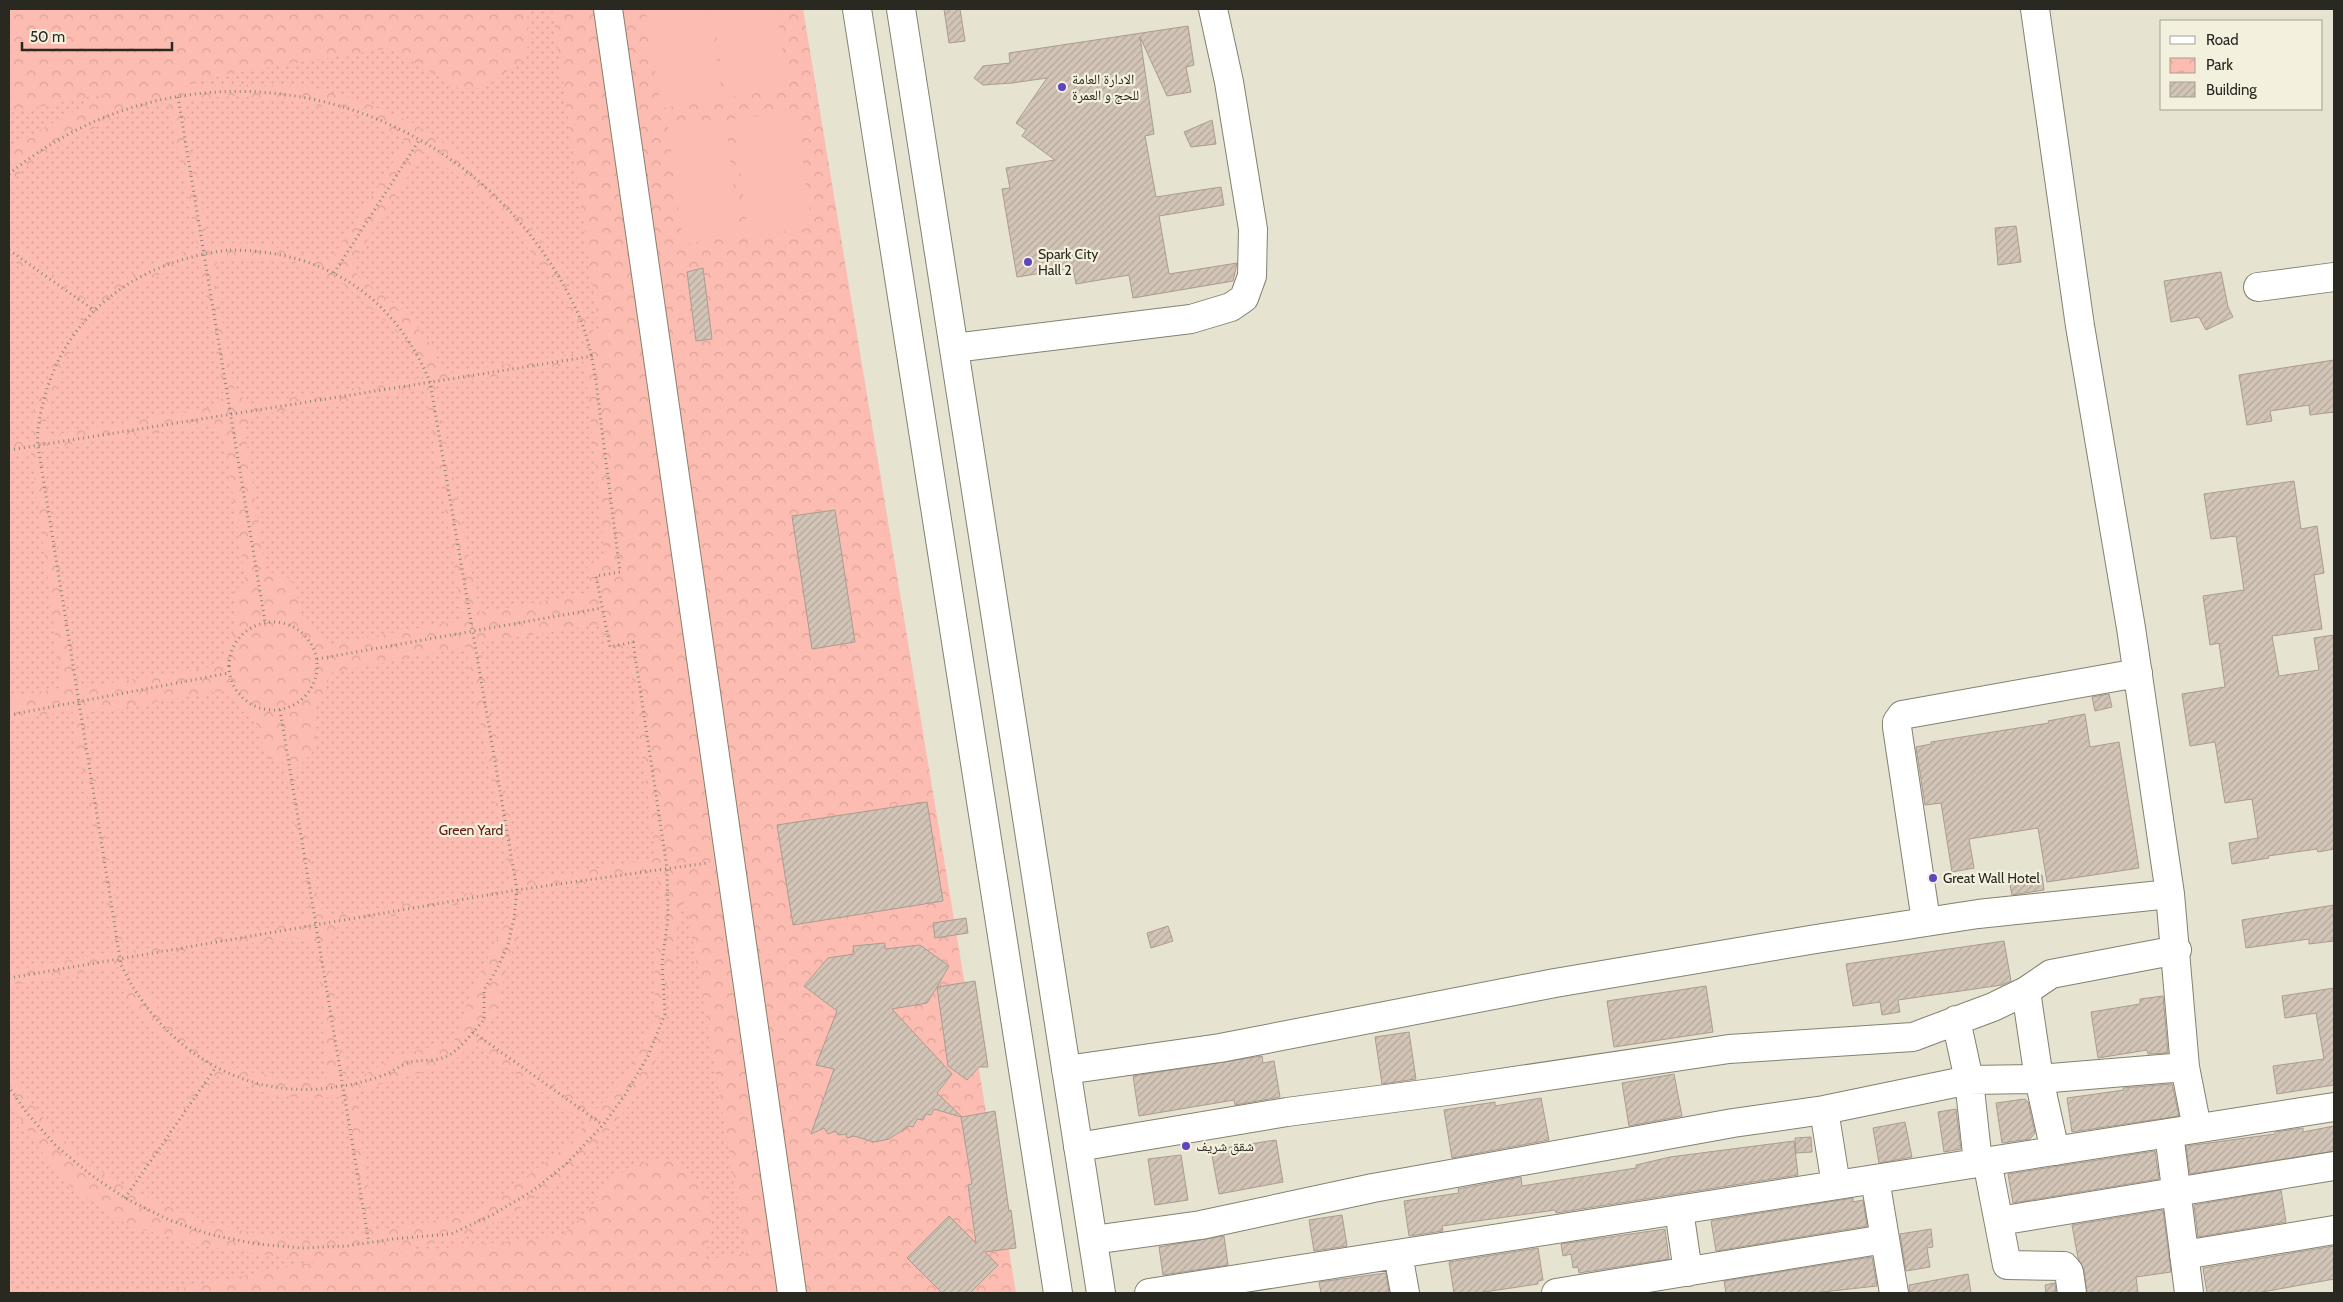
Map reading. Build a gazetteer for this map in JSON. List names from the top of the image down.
{
  "parks": ["Green Yard"],
  "places": [
    "الادارة العامة للحج و العمرة",
    "Spark City Hall 2",
    "Great Wall Hotel",
    "شقق شريف"
  ],
  "legend": ["Road", "Park", "Building"],
  "scale_bar": "50 m"
}
